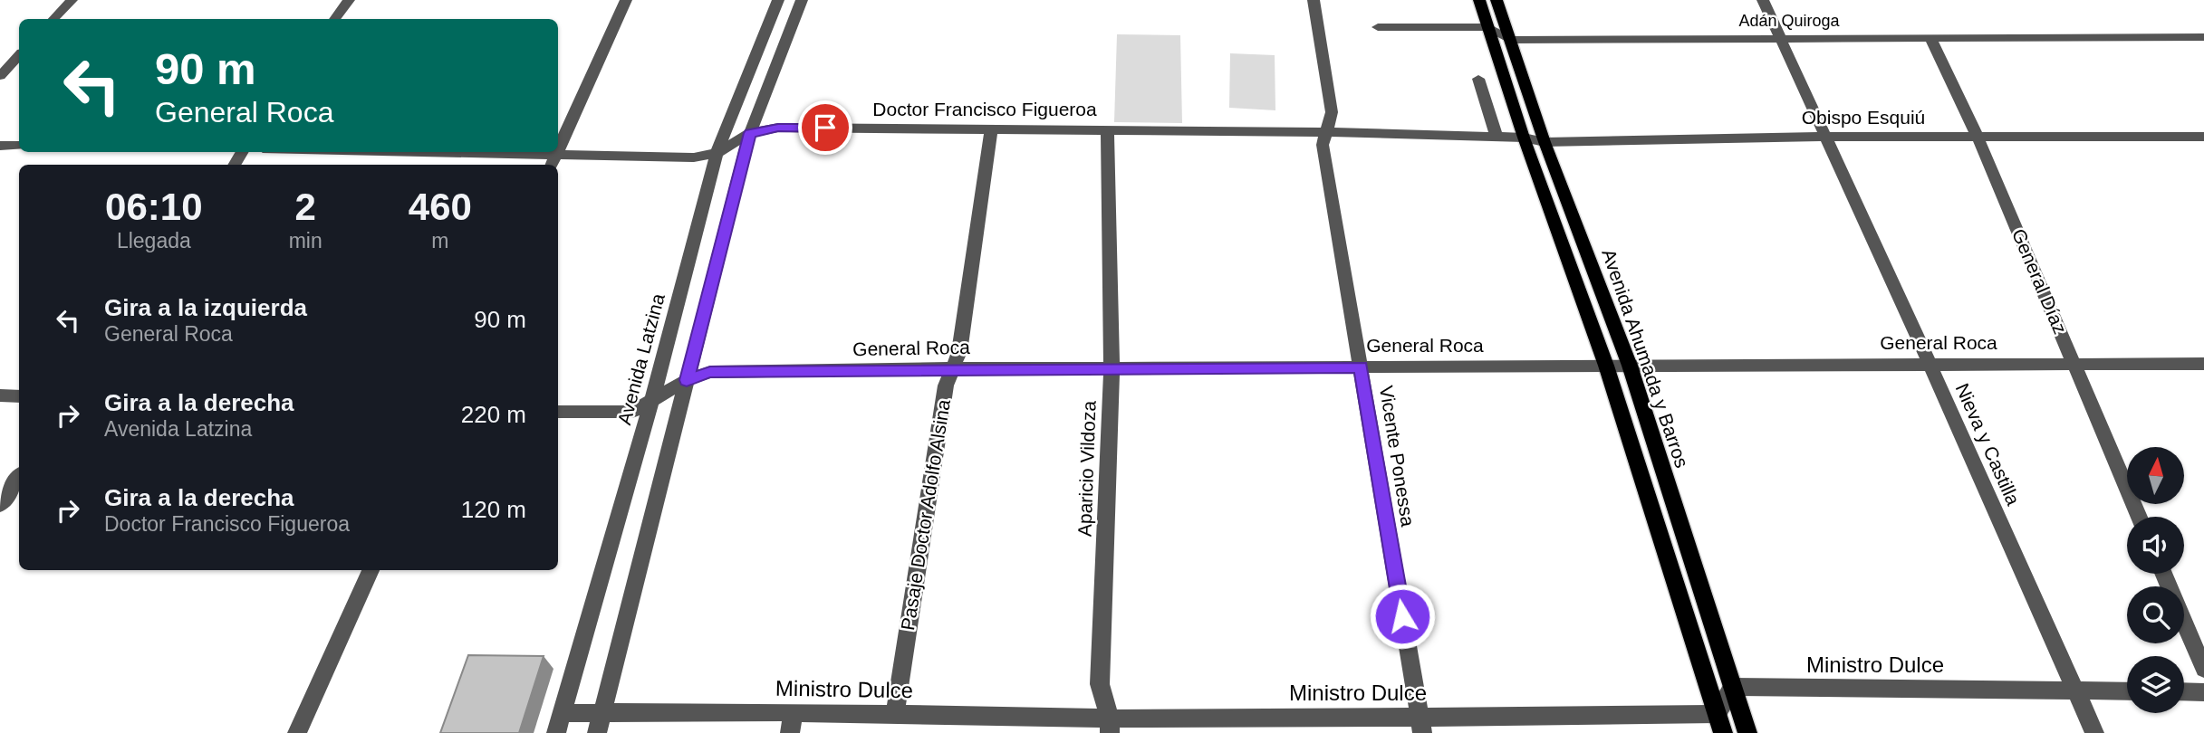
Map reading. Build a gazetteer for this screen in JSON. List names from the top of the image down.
{
  "streets": {
    "main road": ["Avenida Ahumada y Barros"],
    "street": [
      "Adán Quiroga",
      "Doctor Francisco Figueroa",
      "Obispo Esquiú",
      "General Díaz",
      "General Roca",
      "Avenida Latzina",
      "Nieva y Castilla",
      "Vicente Ponessa",
      "Aparicio Vildoza",
      "Pasaje Doctor Adolfo Alsina",
      "Ministro Dulce"
    ]
  },
  "crossings": [
    ["Adán Quiroga", "General Díaz"],
    ["Adán Quiroga", "Avenida Ahumada y Barros"],
    ["Adán Quiroga", "Nieva y Castilla"],
    ["Doctor Francisco Figueroa", "Obispo Esquiú"],
    ["Doctor Francisco Figueroa", "Avenida Ahumada y Barros"],
    ["Doctor Francisco Figueroa", "Avenida Latzina"],
    ["Doctor Francisco Figueroa", "Vicente Ponessa"],
    ["Doctor Francisco Figueroa", "Aparicio Vildoza"],
    ["Doctor Francisco Figueroa", "Pasaje Doctor Adolfo Alsina"],
    ["Obispo Esquiú", "General Díaz"],
    ["Obispo Esquiú", "Avenida Ahumada y Barros"],
    ["Obispo Esquiú", "Nieva y Castilla"],
    ["General Díaz", "General Roca"],
    ["General Roca", "Avenida Ahumada y Barros"],
    ["General Roca", "Avenida Latzina"],
    ["General Roca", "Nieva y Castilla"],
    ["General Roca", "Vicente Ponessa"],
    ["General Roca", "Aparicio Vildoza"],
    ["General Roca", "Pasaje Doctor Adolfo Alsina"],
    ["Avenida Ahumada y Barros", "Ministro Dulce"],
    ["Avenida Latzina", "Ministro Dulce"],
    ["Nieva y Castilla", "Ministro Dulce"],
    ["Vicente Ponessa", "Ministro Dulce"],
    ["Aparicio Vildoza", "Ministro Dulce"],
    ["Pasaje Doctor Adolfo Alsina", "Ministro Dulce"]
  ],
  "north": "top",
  "page": {
    "turn": ["90 m", "General Roca"],
    "eta": [
      "06:10",
      "Llegada",
      "2",
      "min",
      "460",
      "m"
    ],
    "list": [
      {
        "name": "Gira a la izquierda",
        "note": "General Roca",
        "value": "90 m"
      },
      {
        "name": "Gira a la derecha",
        "note": "Avenida Latzina",
        "value": "220 m"
      },
      {
        "name": "Gira a la derecha",
        "note": "Doctor Francisco Figueroa",
        "value": "120 m"
      }
    ]
  }
}
